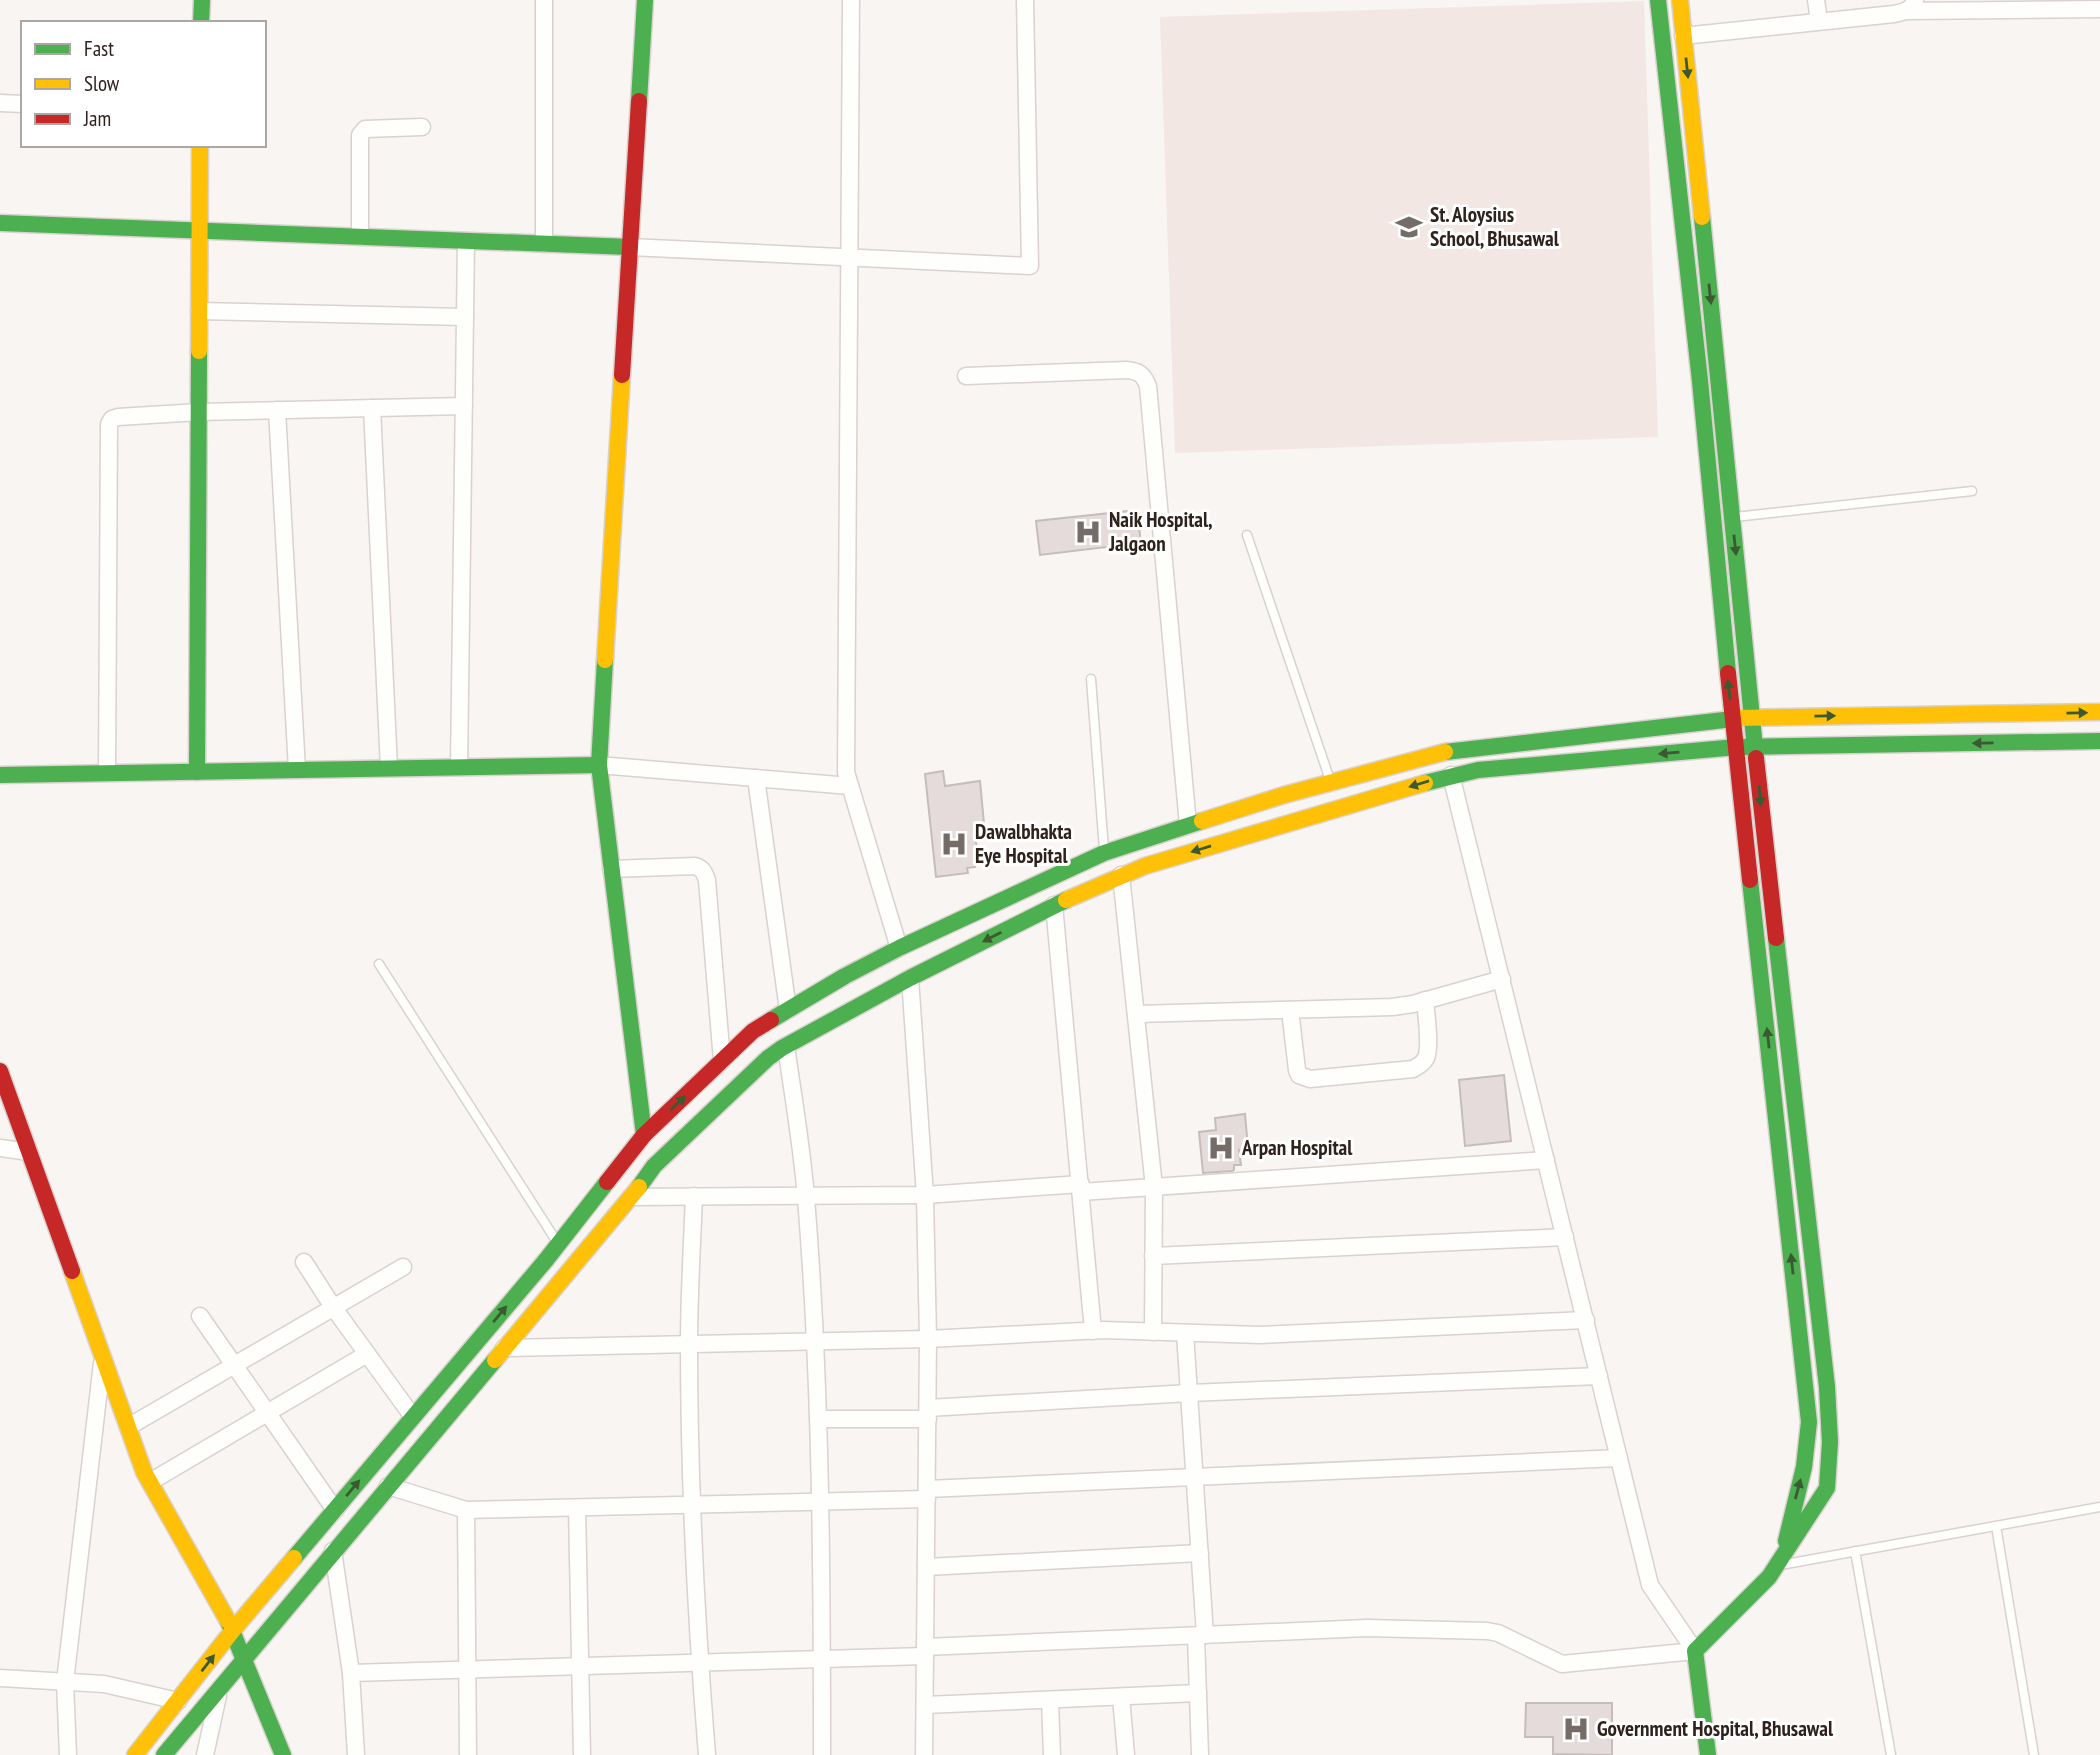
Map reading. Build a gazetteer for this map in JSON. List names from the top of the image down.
{
  "places": {
    "school or university": ["St. Aloysius School, Bhusawal"],
    "hospital": [
      "Naik Hospital, Jalgaon",
      "Dawalbhakta Eye Hospital",
      "Arpan Hospital",
      "Government Hospital, Bhusawal"
    ]
  },
  "legend": ["Fast", "Slow", "Jam"]
}
